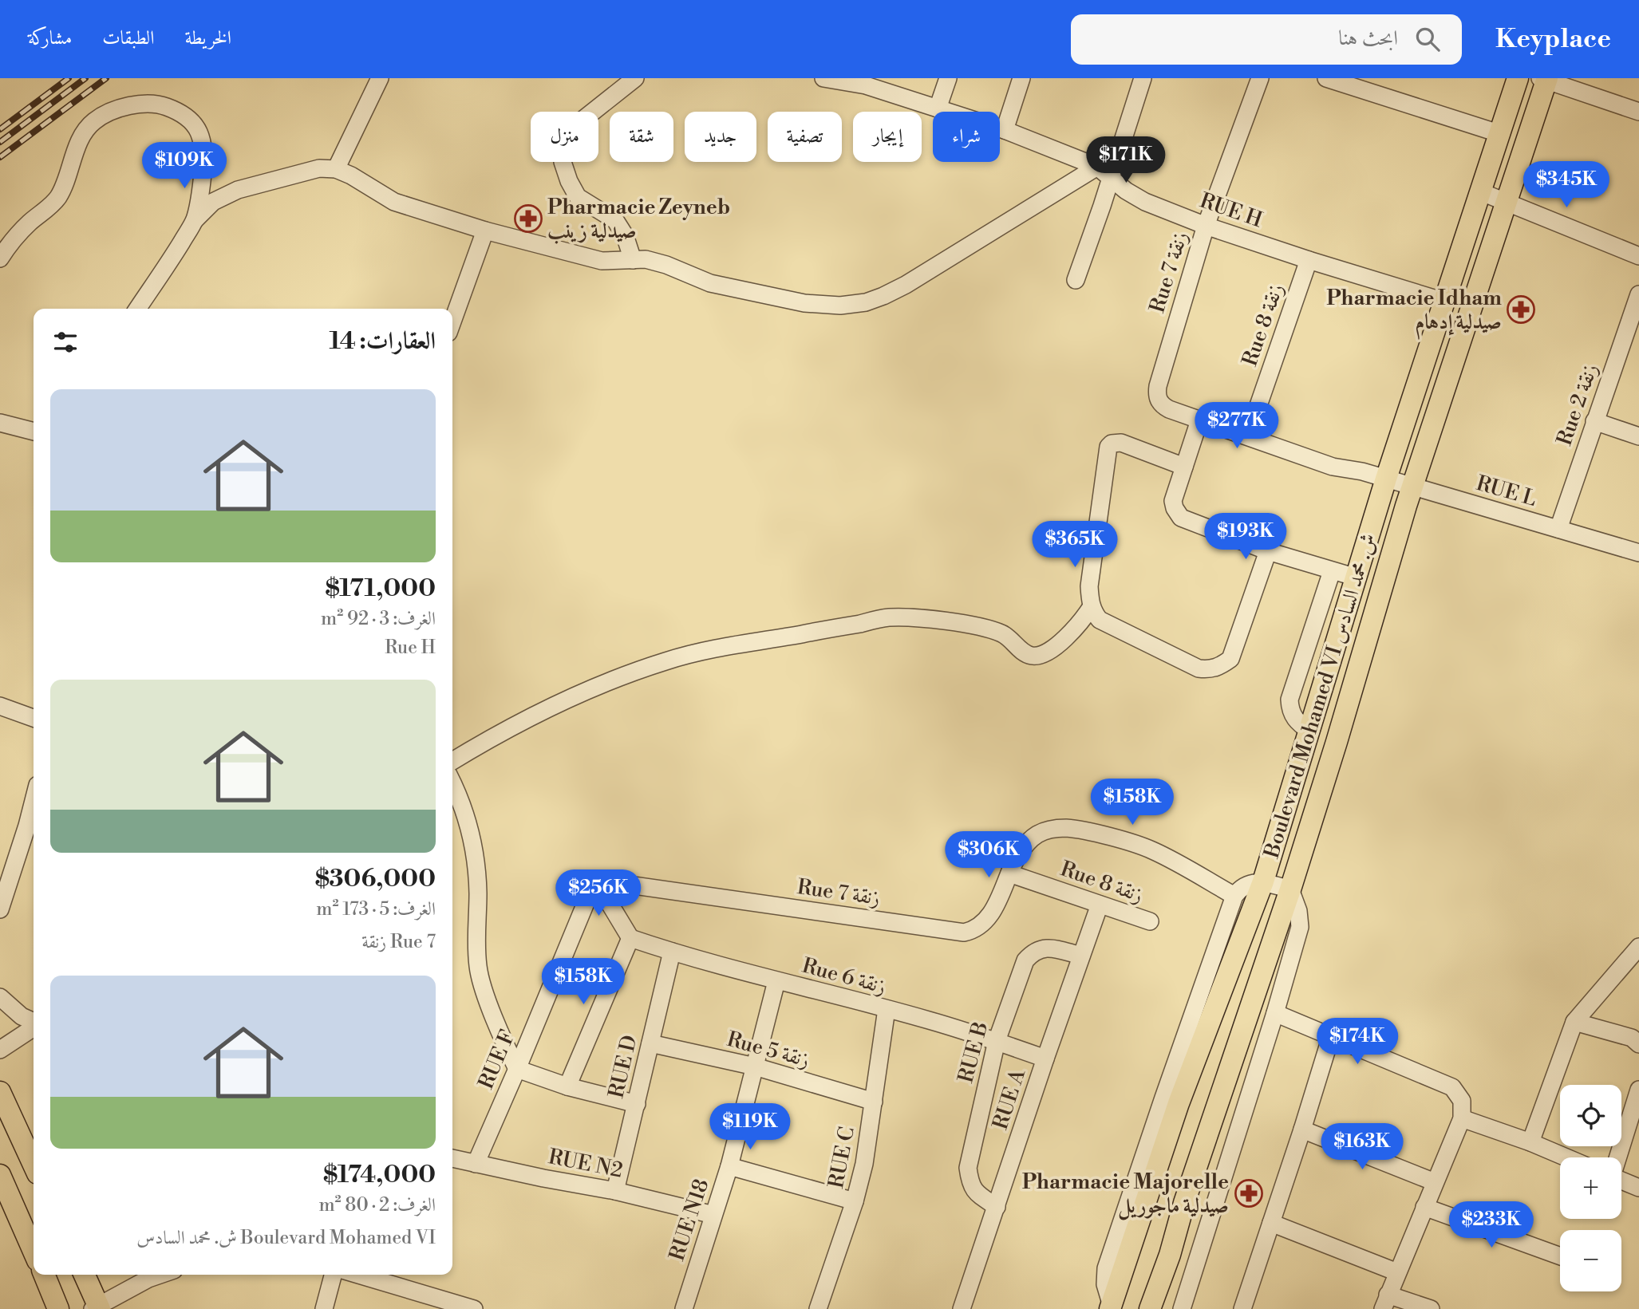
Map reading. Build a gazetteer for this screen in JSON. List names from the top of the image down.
{
  "streets": {
    "main road": ["Boulevard Mohamed VI ش. محمد السادس"],
    "street": [
      "RUE H",
      "Rue 7 زنقة",
      "Rue 8 زنقة",
      "Rue 2 زنقة",
      "RUE L",
      "Rue 6 زنقة",
      "Rue 5 زنقة",
      "RUE B",
      "RUE F",
      "RUE D",
      "RUE A",
      "RUE C",
      "RUE N2",
      "RUE N18"
    ]
  },
  "crossings": [
    ["RUE H", "Rue 7 زنقة"],
    ["RUE H", "Rue 8 زنقة"],
    ["RUE H", "Boulevard Mohamed VI ش. محمد السادس"],
    ["Rue 7 زنقة", "Rue 8 زنقة"],
    ["Rue 7 زنقة", "RUE L"],
    ["Rue 7 زنقة", "RUE F"],
    ["Rue 8 زنقة", "RUE L"],
    ["Rue 8 زنقة", "RUE A"],
    ["Rue 2 زنقة", "RUE L"],
    ["RUE L", "Boulevard Mohamed VI ش. محمد السادس"],
    ["Rue 6 زنقة", "RUE B"],
    ["Rue 6 زنقة", "RUE D"],
    ["Rue 6 زنقة", "RUE A"],
    ["Rue 6 زنقة", "RUE C"],
    ["Rue 6 زنقة", "RUE N18"],
    ["Rue 5 زنقة", "RUE D"],
    ["Rue 5 زنقة", "RUE C"],
    ["Rue 5 زنقة", "RUE N18"],
    ["RUE B", "RUE A"],
    ["RUE F", "RUE N2"],
    ["RUE D", "RUE N2"],
    ["RUE N2", "RUE N18"]
  ],
  "places": {
    "pharmacy": ["Pharmacie Zeyneb صيدلية زينب", "Pharmacie Idham صيدلية إدهام", "Pharmacie Majorelle صيدلية ماجوريل"]
  },
  "page": {
    "header": "Keyplace",
    "search": "ابحث هنا",
    "nav": ["الخريطة", "الطبقات", "مشاركة"],
    "chip": [
      "شراء",
      "إيجار",
      "تصفية",
      "جديد",
      "شقة",
      "منزل"
    ],
    "price": [
      "$171K",
      "$109K",
      "$345K",
      "$277K",
      "$193K",
      "$365K",
      "$158K",
      "$306K",
      "$256K",
      "$158K",
      "$174K",
      "$119K",
      "$163K",
      "$233K"
    ],
    "heading": "العقارات: 14",
    "list": [
      {
        "name": "$171,000",
        "note": "الغرف: 3 · 92 m² · Rue H"
      },
      {
        "name": "$306,000",
        "note": "الغرف: 5 · 173 m² · Rue 7 زنقة"
      },
      {
        "name": "$174,000",
        "note": "الغرف: 2 · 80 m² · Boulevard Mohamed VI ش. محمد السادس"
      }
    ],
    "map_buttons": ["+", "−"]
  }
}
